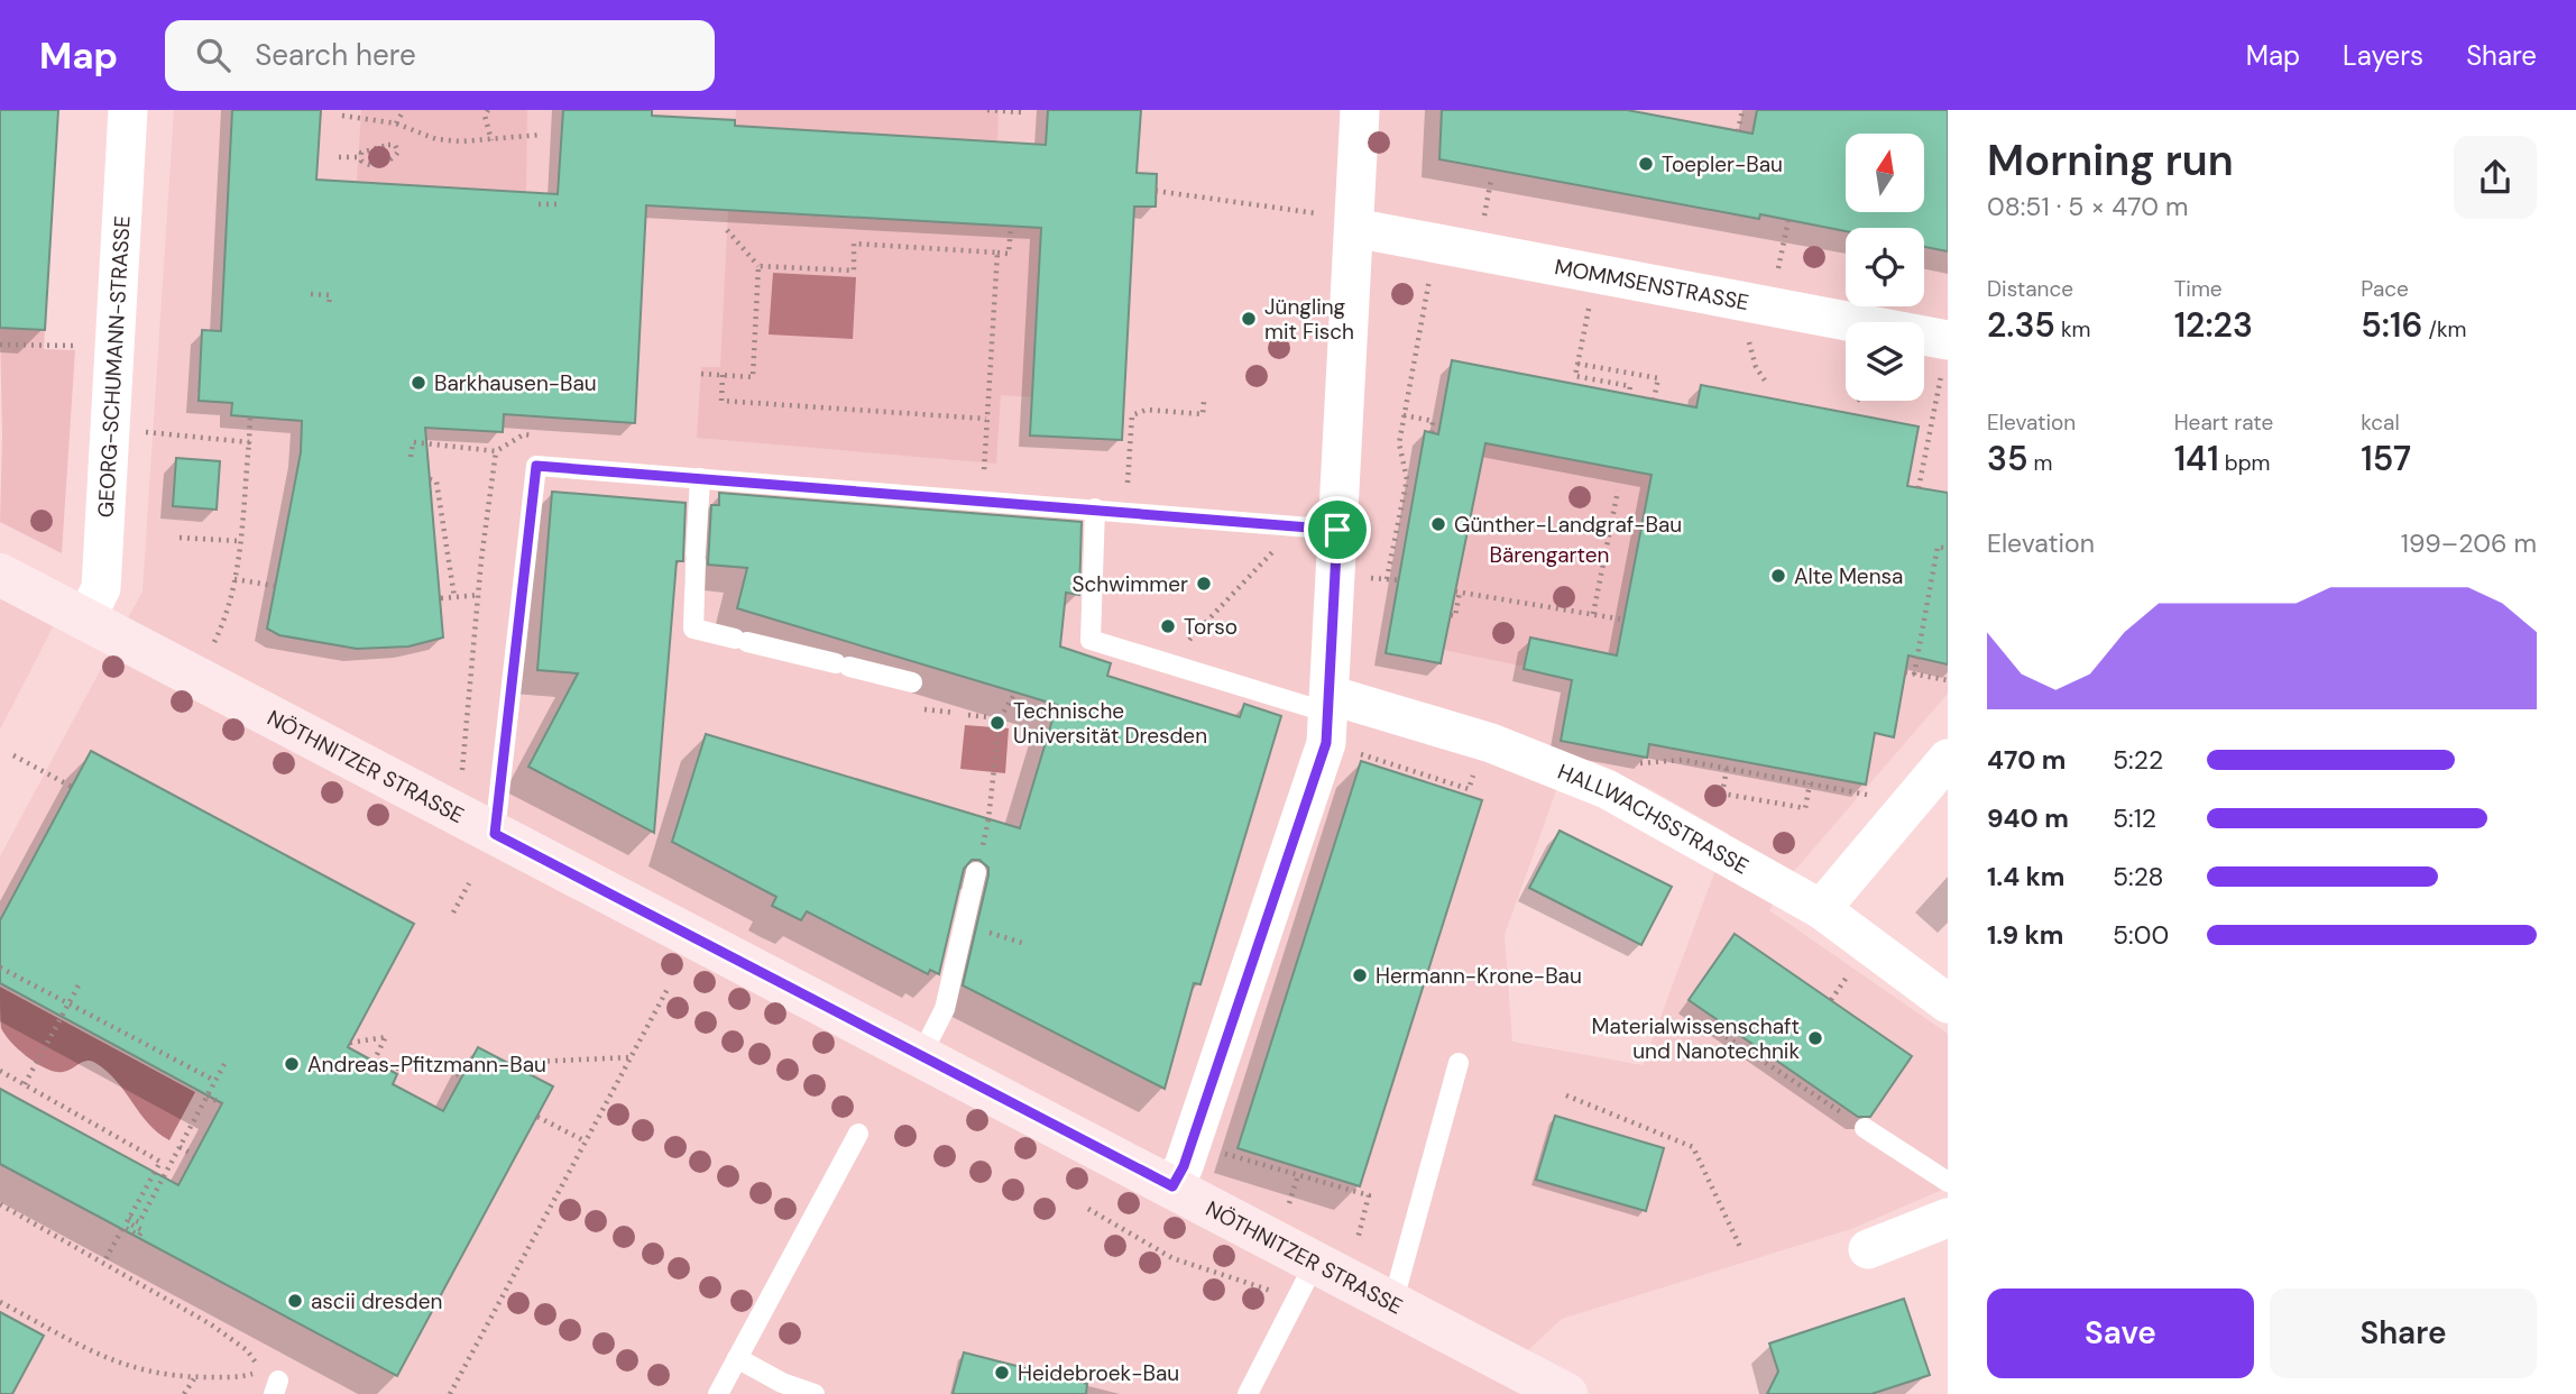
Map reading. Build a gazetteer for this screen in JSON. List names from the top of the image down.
{
  "streets": {
    "street": [
      "MOMMSENSTRASSE",
      "GEORG-SCHUMANN-STRASSE",
      "NÖTHNITZER STRASSE",
      "HALLWACHSSTRASSE"
    ]
  },
  "crossings": [
    ["GEORG-SCHUMANN-STRASSE", "NÖTHNITZER STRASSE"]
  ],
  "parks": ["Bärengarten"],
  "places": [
    "Toepler-Bau",
    "Jüngling mit Fisch",
    "Barkhausen-Bau",
    "Günther-Landgraf-Bau",
    "Alte Mensa",
    "Schwimmer",
    "Torso",
    "Technische Universität Dresden",
    "Hermann-Krone-Bau",
    "Materialwissenschaft und Nanotechnik",
    "Andreas-Pfitzmann-Bau",
    "ascii dresden",
    "Heidebroek-Bau"
  ],
  "north": "top",
  "page": {
    "header": "Map",
    "search": "Search here",
    "nav": ["Map", "Layers", "Share"],
    "heading": ["Morning run", "08:51 · 5 × 470 m"],
    "stats": [
      ["Distance", "2.35 km"],
      ["Time", "12:23"],
      ["Pace", "5:16 /km"],
      ["Elevation", "35 m"],
      ["Heart rate", "141 bpm"],
      ["kcal", "157"]
    ],
    "chart": ["Elevation", "199–206 m"],
    "list": [
      {
        "name": "470 m",
        "note": "5:22"
      },
      {
        "name": "940 m",
        "note": "5:12"
      },
      {
        "name": "1.4 km",
        "note": "5:28"
      },
      {
        "name": "1.9 km",
        "note": "5:00"
      }
    ],
    "buttons": ["Save", "Share"]
  }
}
